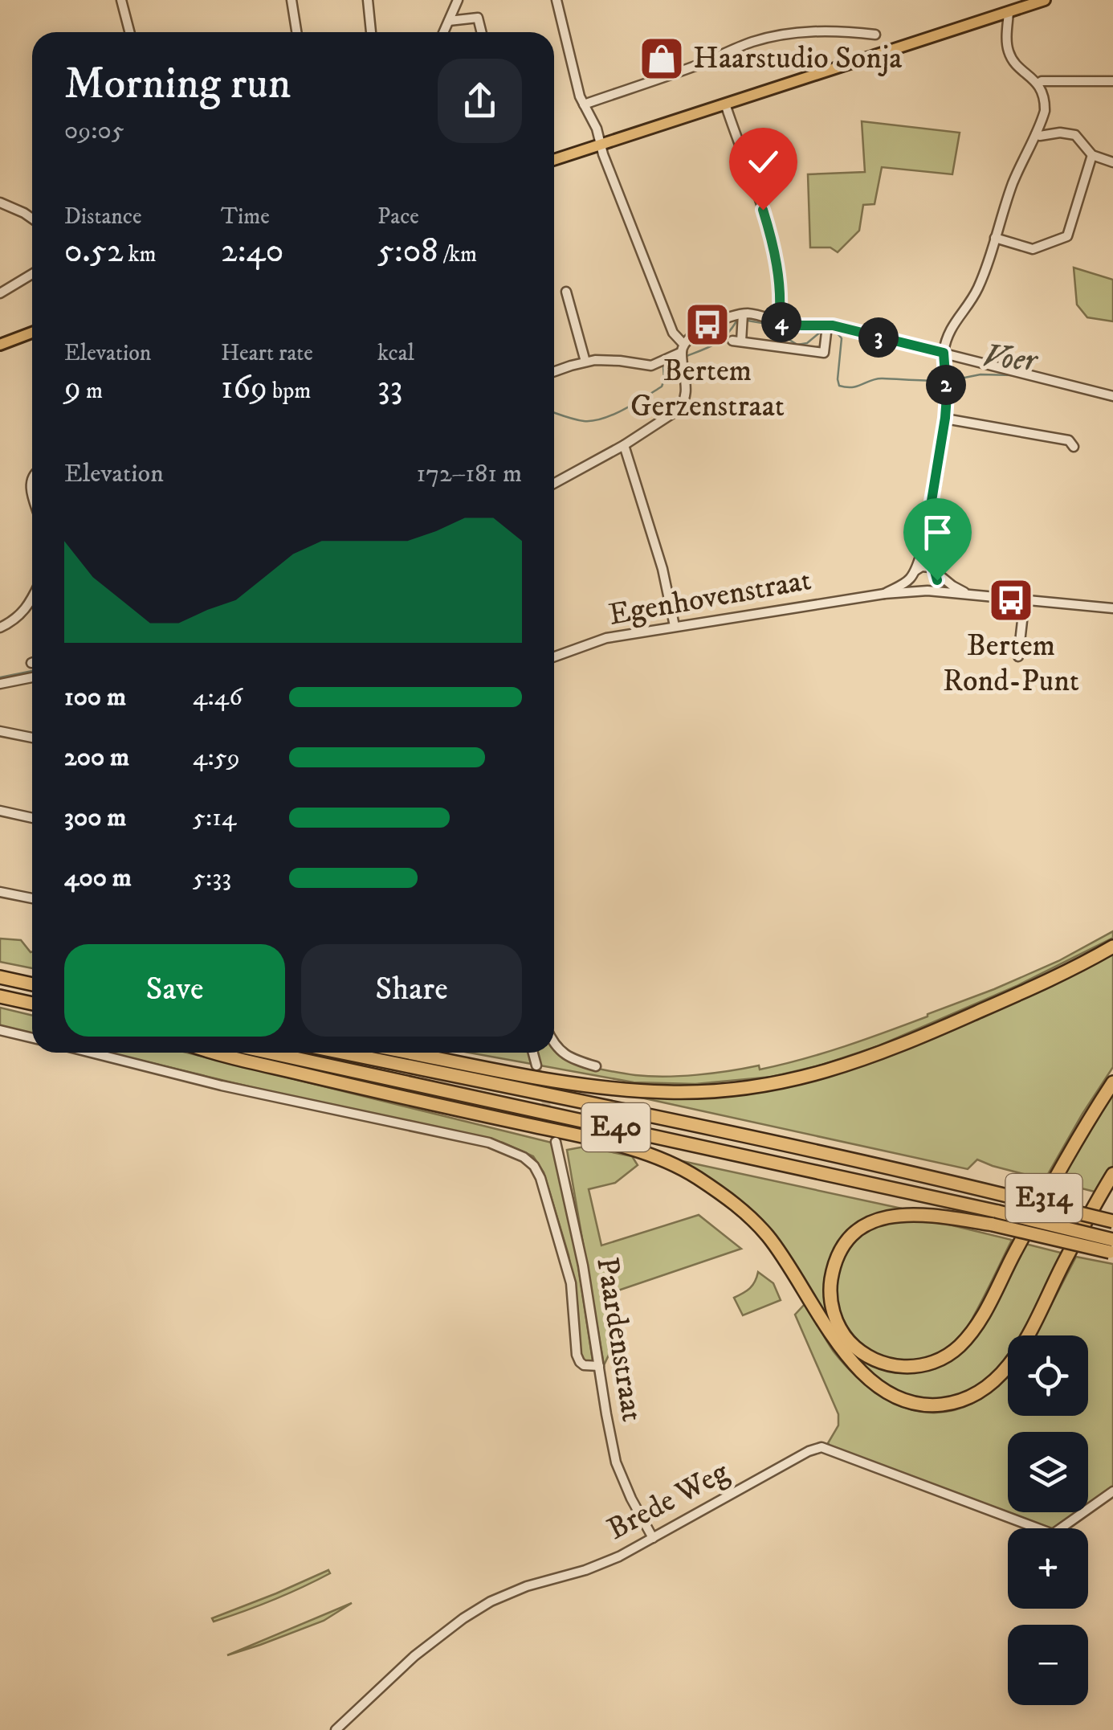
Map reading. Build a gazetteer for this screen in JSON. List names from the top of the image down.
{
  "streets": {
    "highway": ["E40", "E314"],
    "street": ["Egenhovenstraat", "Paardenstraat", "Brede Weg"]
  },
  "crossings": [
    ["E40", "E314"],
    ["Paardenstraat", "Brede Weg"]
  ],
  "water": ["Voer"],
  "places": {
    "shop": ["Haarstudio Sonja"],
    "bus stop": ["Bertem Gerzenstraat", "Bertem Rond-Punt"]
  },
  "page": {
    "heading": ["Morning run", "09:05"],
    "stats": [
      ["Distance", "0.52 km"],
      ["Time", "2:40"],
      ["Pace", "5:08 /km"],
      ["Elevation", "9 m"],
      ["Heart rate", "169 bpm"],
      ["kcal", "33"]
    ],
    "pins": ["4", "3", "2"],
    "chart": ["Elevation", "172–181 m"],
    "list": [
      {
        "name": "100 m",
        "note": "4:46"
      },
      {
        "name": "200 m",
        "note": "4:59"
      },
      {
        "name": "300 m",
        "note": "5:14"
      },
      {
        "name": "400 m",
        "note": "5:33"
      }
    ],
    "buttons": ["Save", "Share"],
    "map_buttons": ["+", "−"]
  }
}
